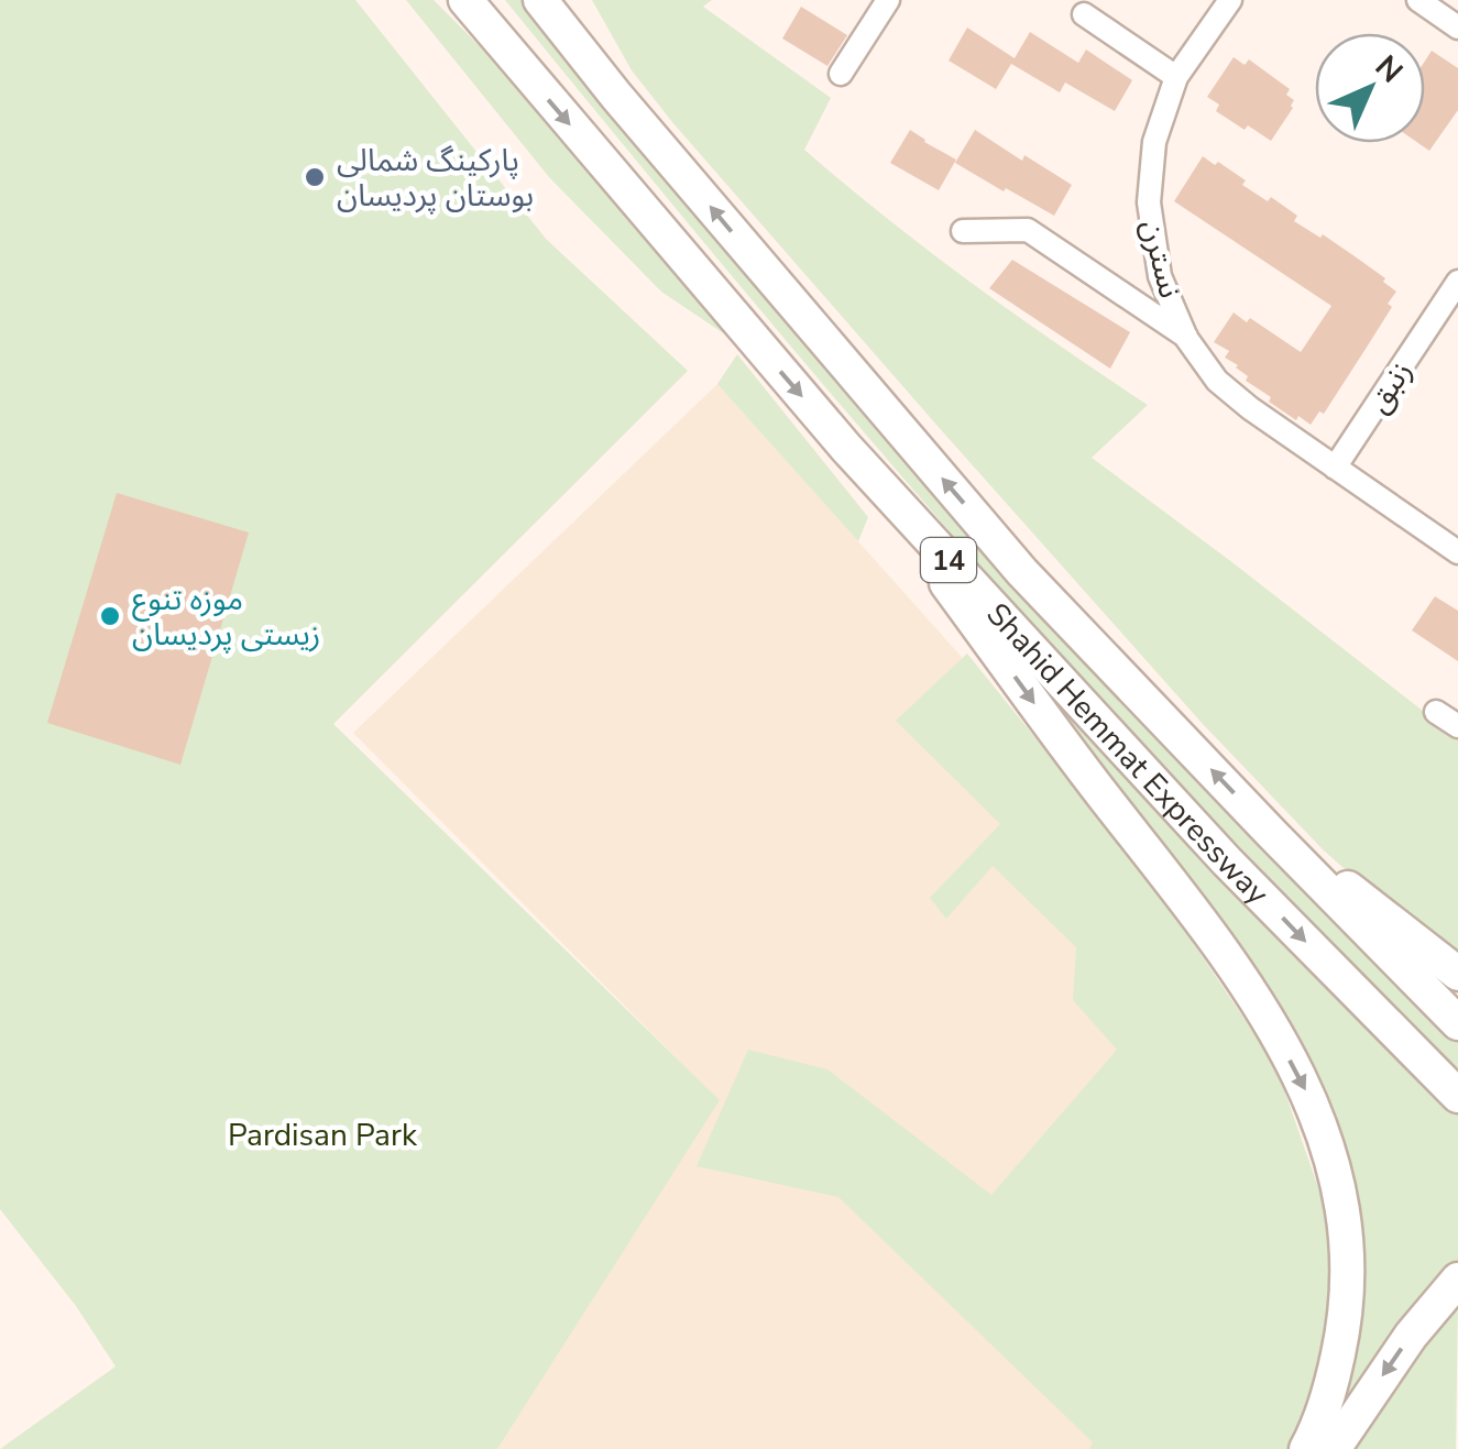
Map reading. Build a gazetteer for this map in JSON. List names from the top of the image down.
{
  "streets": {
    "highway": ["14", "Shahid Hemmat Expressway"],
    "street": ["نسترن", "زنبق"]
  },
  "crossings": [
    ["نسترن", "زنبق"]
  ],
  "parks": ["Pardisan Park"],
  "places": ["پارکینگ شمالی بوستان پردیسان", "موزه تنوع زیستی پردیسان"],
  "north": "top right"
}
